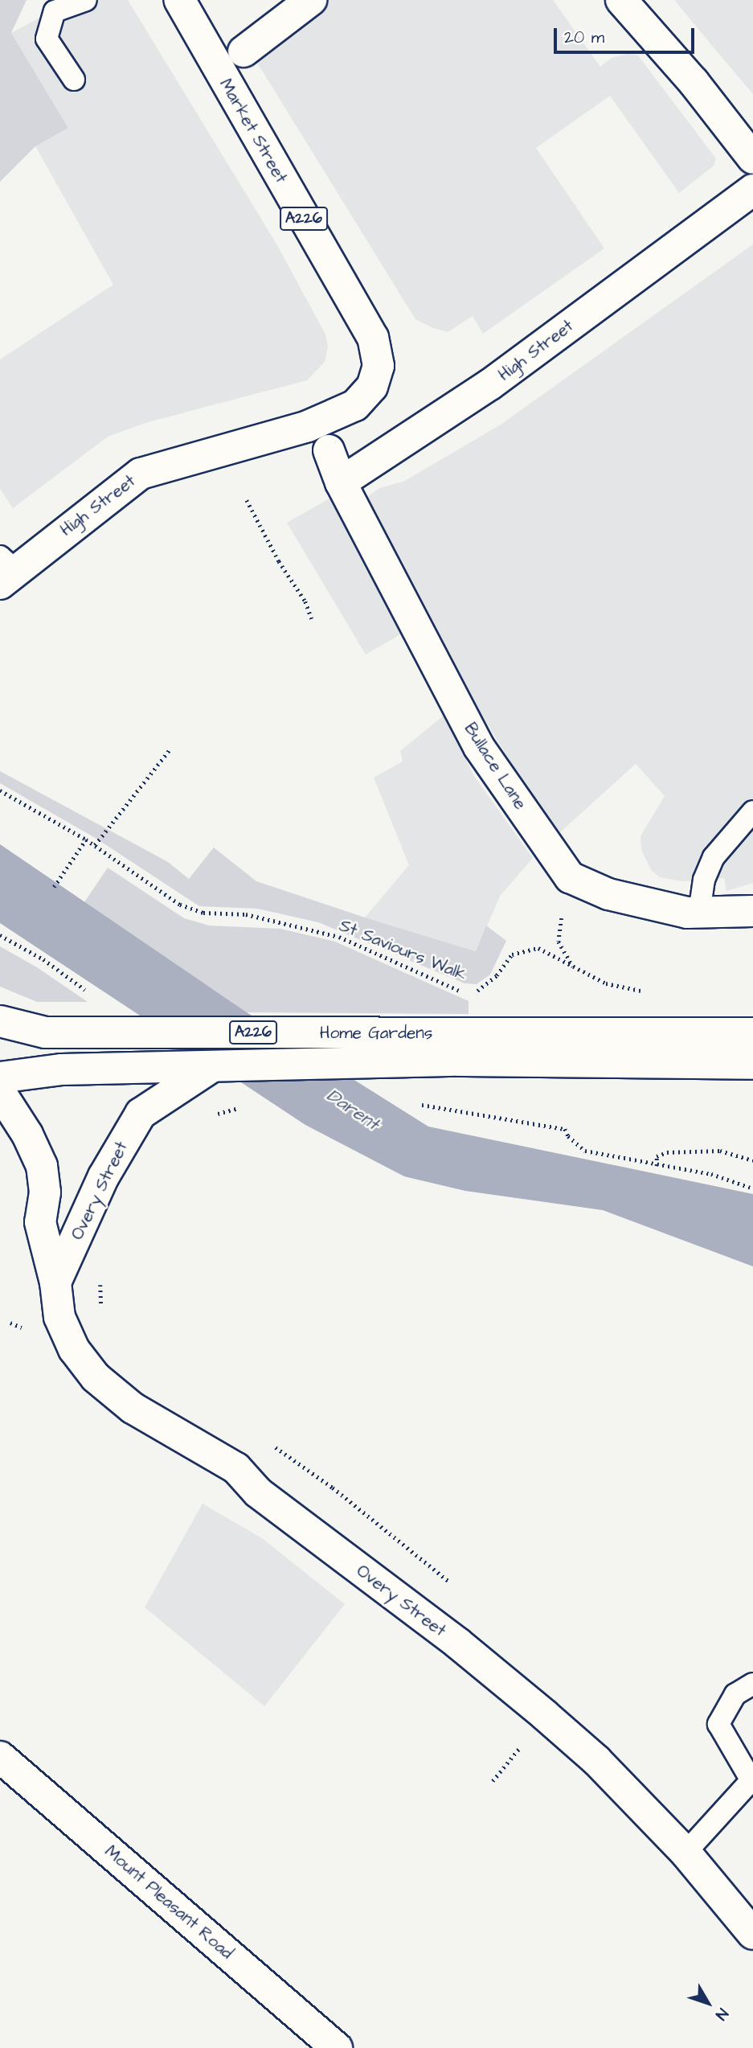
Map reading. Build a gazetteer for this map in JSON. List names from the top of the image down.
{
  "streets": {
    "street": [
      "Market Street",
      "A226",
      "High Street",
      "Bullace Lane",
      "Home Gardens",
      "Overy Street",
      "Mount Pleasant Road"
    ],
    "path": ["St Saviours Walk"]
  },
  "crossings": [
    ["Market Street", "High Street"],
    ["High Street", "Bullace Lane"],
    ["Bullace Lane", "St Saviours Walk"],
    ["Home Gardens", "Overy Street"]
  ],
  "water": ["Darent"],
  "scale_bar": "20 m",
  "north": "bottom right"
}
